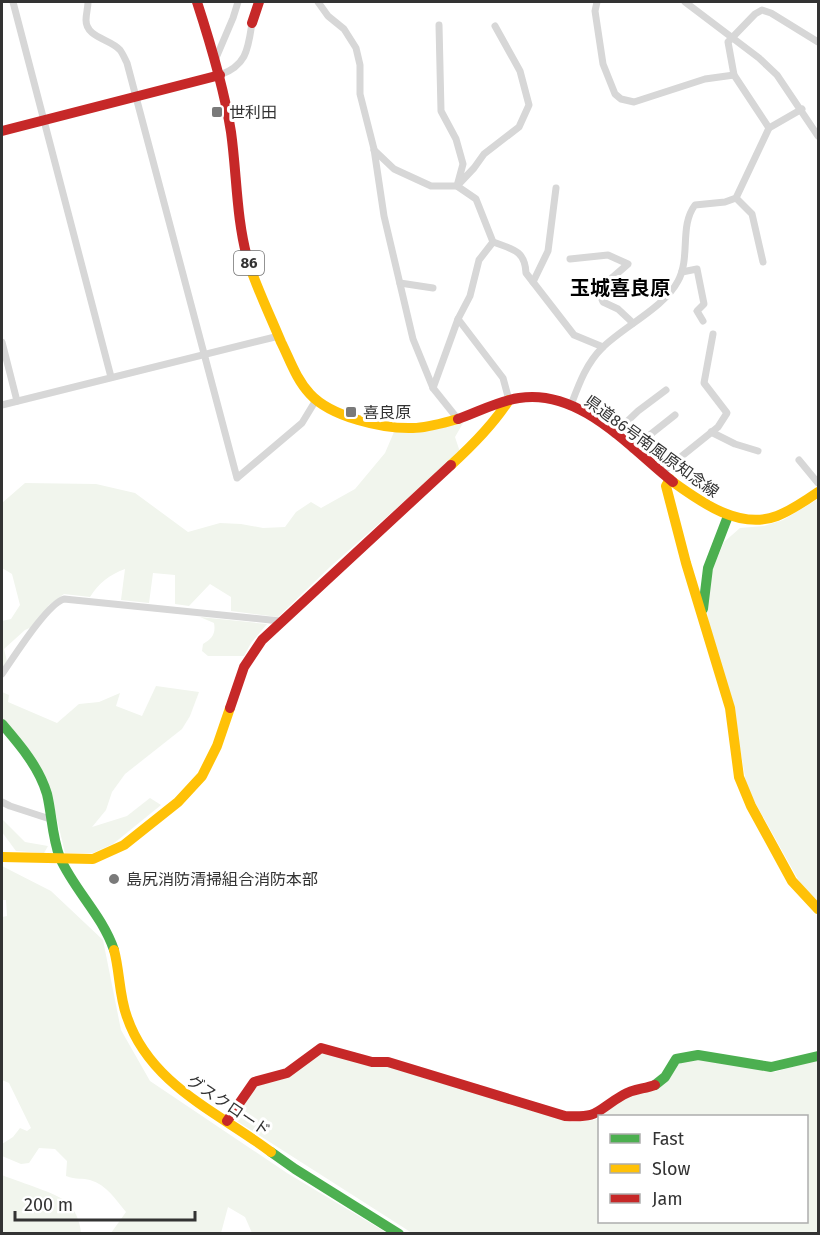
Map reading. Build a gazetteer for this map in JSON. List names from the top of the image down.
{
  "streets": {
    "street": ["86", "県道86号南風原知念線", "グスクロード"]
  },
  "districts": ["玉城喜良原"],
  "places": {
    "transit": ["世利田", "喜良原"],
    "other": ["島尻消防清掃組合消防本部"]
  },
  "legend": ["Fast", "Slow", "Jam"],
  "scale_bar": "200 m"
}
